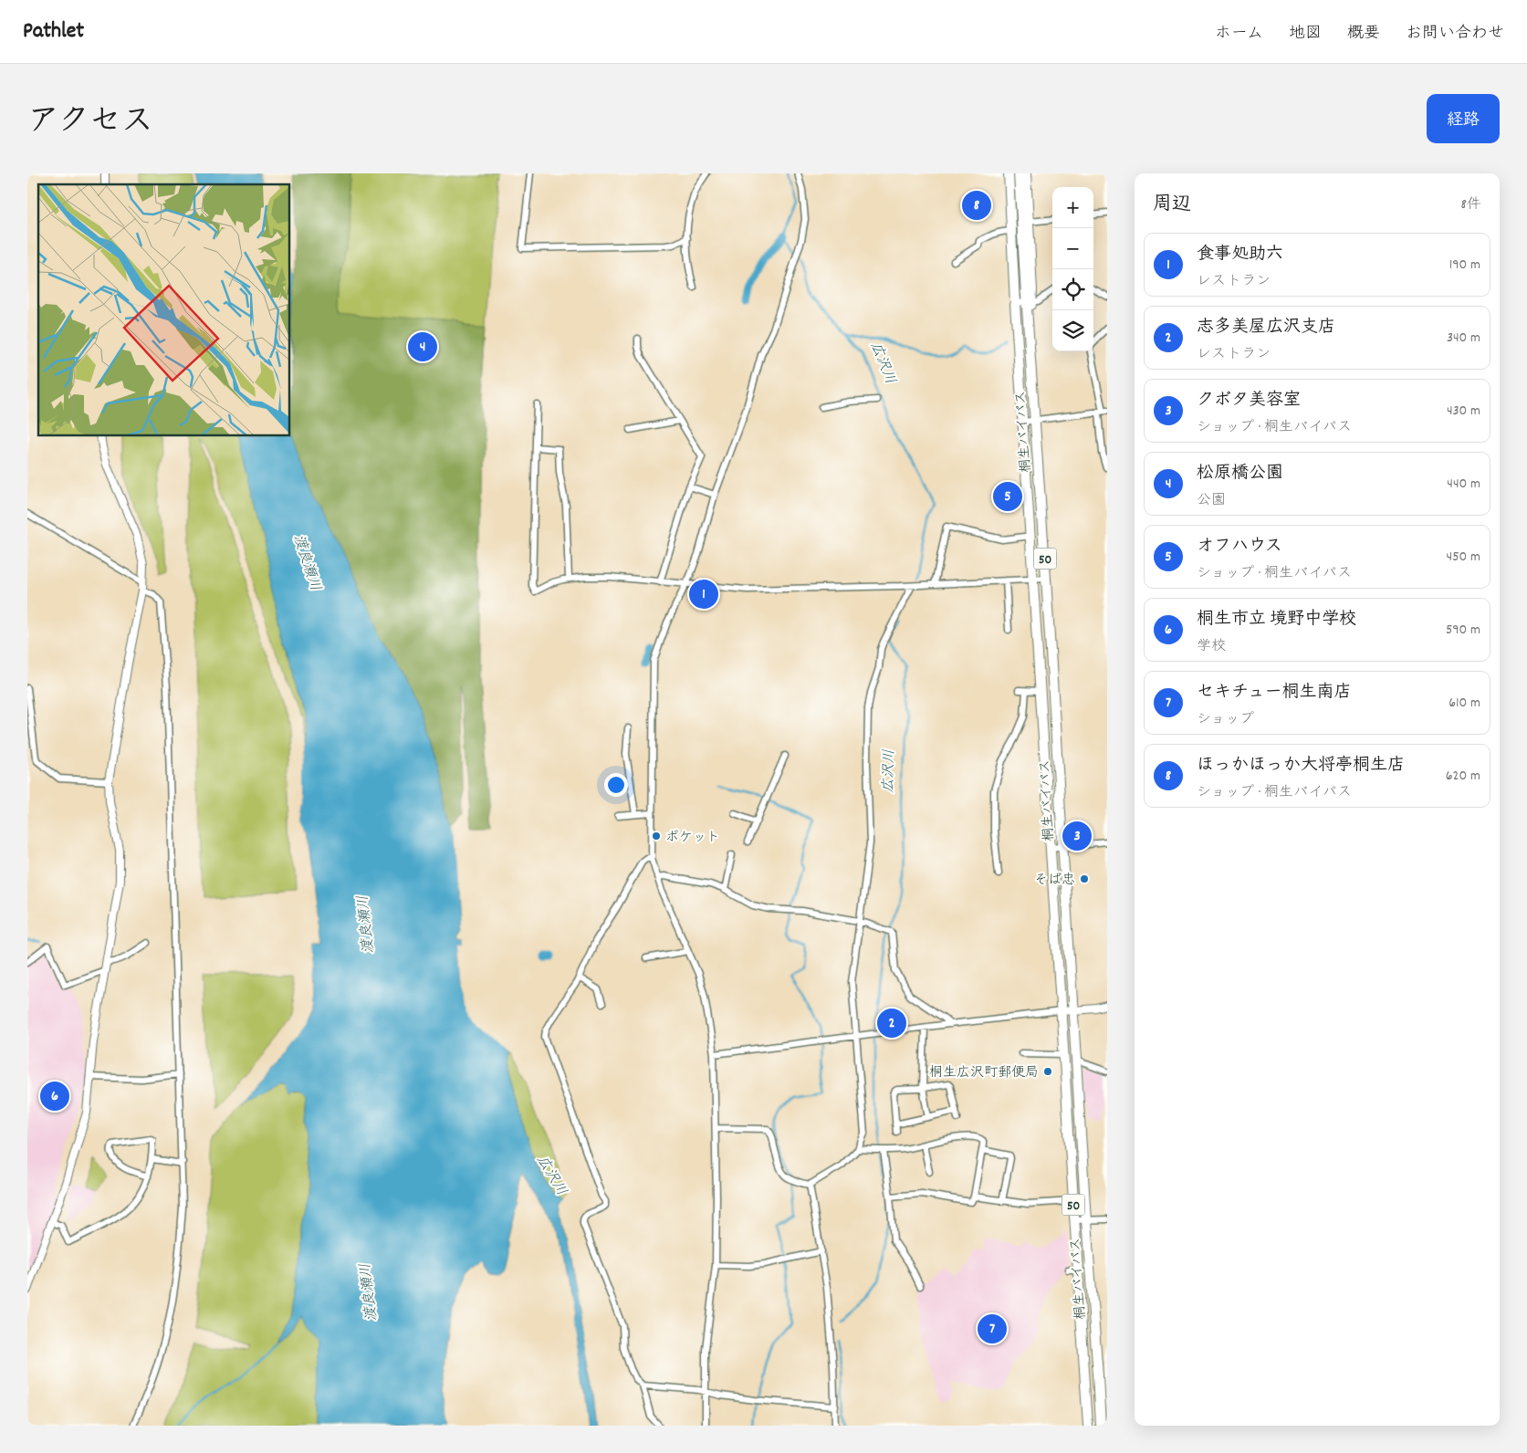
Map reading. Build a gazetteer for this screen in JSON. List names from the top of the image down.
{
  "streets": {
    "highway": ["桐生バイパス", "50"]
  },
  "crossings": [
    ["桐生バイパス", "50"]
  ],
  "water": ["広沢川", "渡良瀬川"],
  "places": ["ポケット", "そば忠", "桐生広沢町郵便局"],
  "page": {
    "header": "Pathlet",
    "nav": [
      "ホーム",
      "地図",
      "概要",
      "お問い合わせ"
    ],
    "title": "アクセス",
    "buttons": "経路",
    "heading": ["周辺", "8件"],
    "map_buttons": ["+", "−"],
    "pins": [
      "8",
      "4",
      "5",
      "1",
      "3",
      "2",
      "6",
      "7"
    ],
    "list": [
      {
        "mark": "1",
        "name": "食事処助六",
        "note": "レストラン",
        "value": "190 m"
      },
      {
        "mark": "2",
        "name": "志多美屋広沢支店",
        "note": "レストラン",
        "value": "340 m"
      },
      {
        "mark": "3",
        "name": "クボタ美容室",
        "note": "ショップ · 桐生バイパス",
        "value": "430 m"
      },
      {
        "mark": "4",
        "name": "松原橋公園",
        "note": "公園",
        "value": "440 m"
      },
      {
        "mark": "5",
        "name": "オフハウス",
        "note": "ショップ · 桐生バイパス",
        "value": "450 m"
      },
      {
        "mark": "6",
        "name": "桐生市立 境野中学校",
        "note": "学校",
        "value": "590 m"
      },
      {
        "mark": "7",
        "name": "セキチュー桐生南店",
        "note": "ショップ",
        "value": "610 m"
      },
      {
        "mark": "8",
        "name": "ほっかほっか大将亭桐生店",
        "note": "ショップ · 桐生バイパス",
        "value": "620 m"
      }
    ]
  }
}
